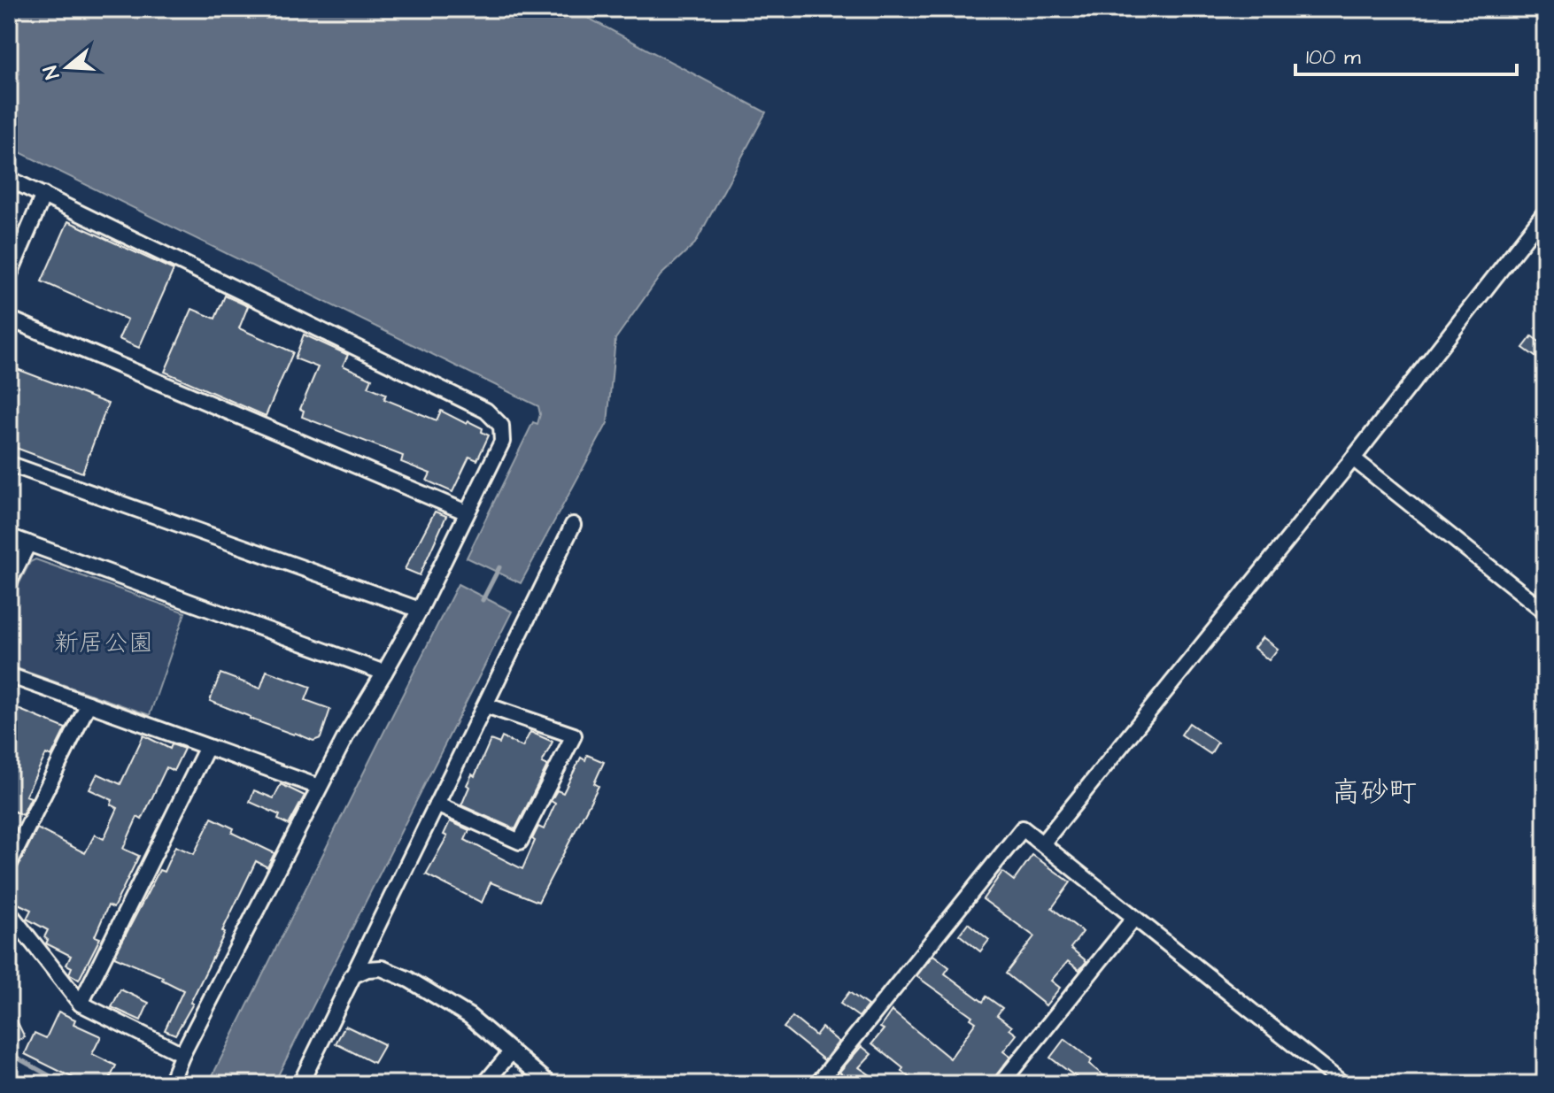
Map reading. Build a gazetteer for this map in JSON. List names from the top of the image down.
{
  "districts": ["高砂町"],
  "parks": ["新居公園"],
  "scale_bar": "100 m",
  "north": "left"
}
